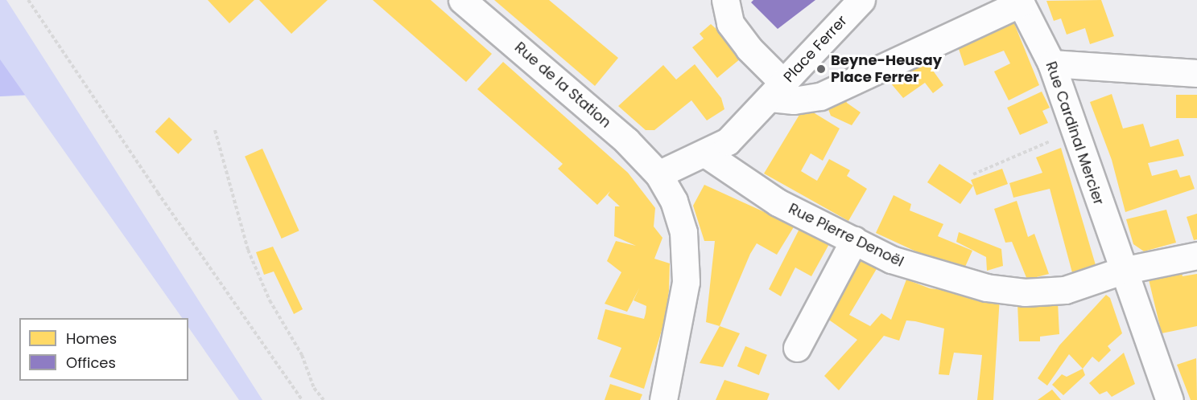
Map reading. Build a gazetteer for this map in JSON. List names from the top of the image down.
{
  "streets": {
    "street": [
      "Place Ferrer",
      "Rue de la Station",
      "Rue Cardinal Mercier",
      "Rue Pierre Denoël"
    ]
  },
  "crossings": [
    ["Place Ferrer", "Rue de la Station"],
    ["Place Ferrer", "Rue Cardinal Mercier"],
    ["Place Ferrer", "Rue Pierre Denoël"],
    ["Rue Cardinal Mercier", "Rue Pierre Denoël"]
  ],
  "places": ["Beyne-Heusay Place Ferrer"],
  "legend": ["Homes", "Offices"]
}
